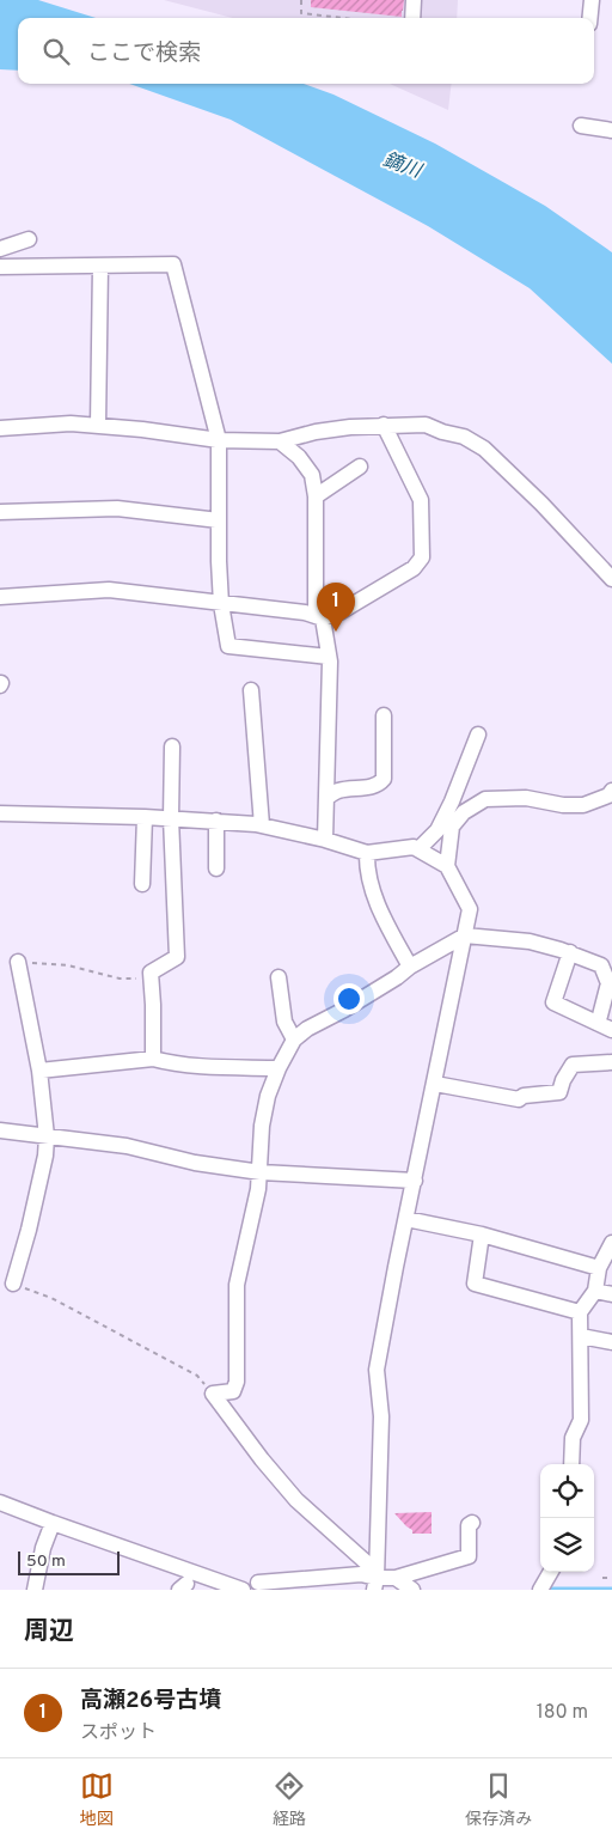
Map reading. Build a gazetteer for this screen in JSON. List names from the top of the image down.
{
  "water": ["鏑川"],
  "scale_bar": "50 m",
  "page": {
    "search": "ここで検索",
    "pins": "1",
    "scale": "50 m",
    "heading": "周辺",
    "list": [
      {
        "mark": "1",
        "name": "高瀬26号古墳",
        "note": "スポット",
        "value": "180 m"
      }
    ],
    "nav": ["地図", "経路", "保存済み"]
  }
}
